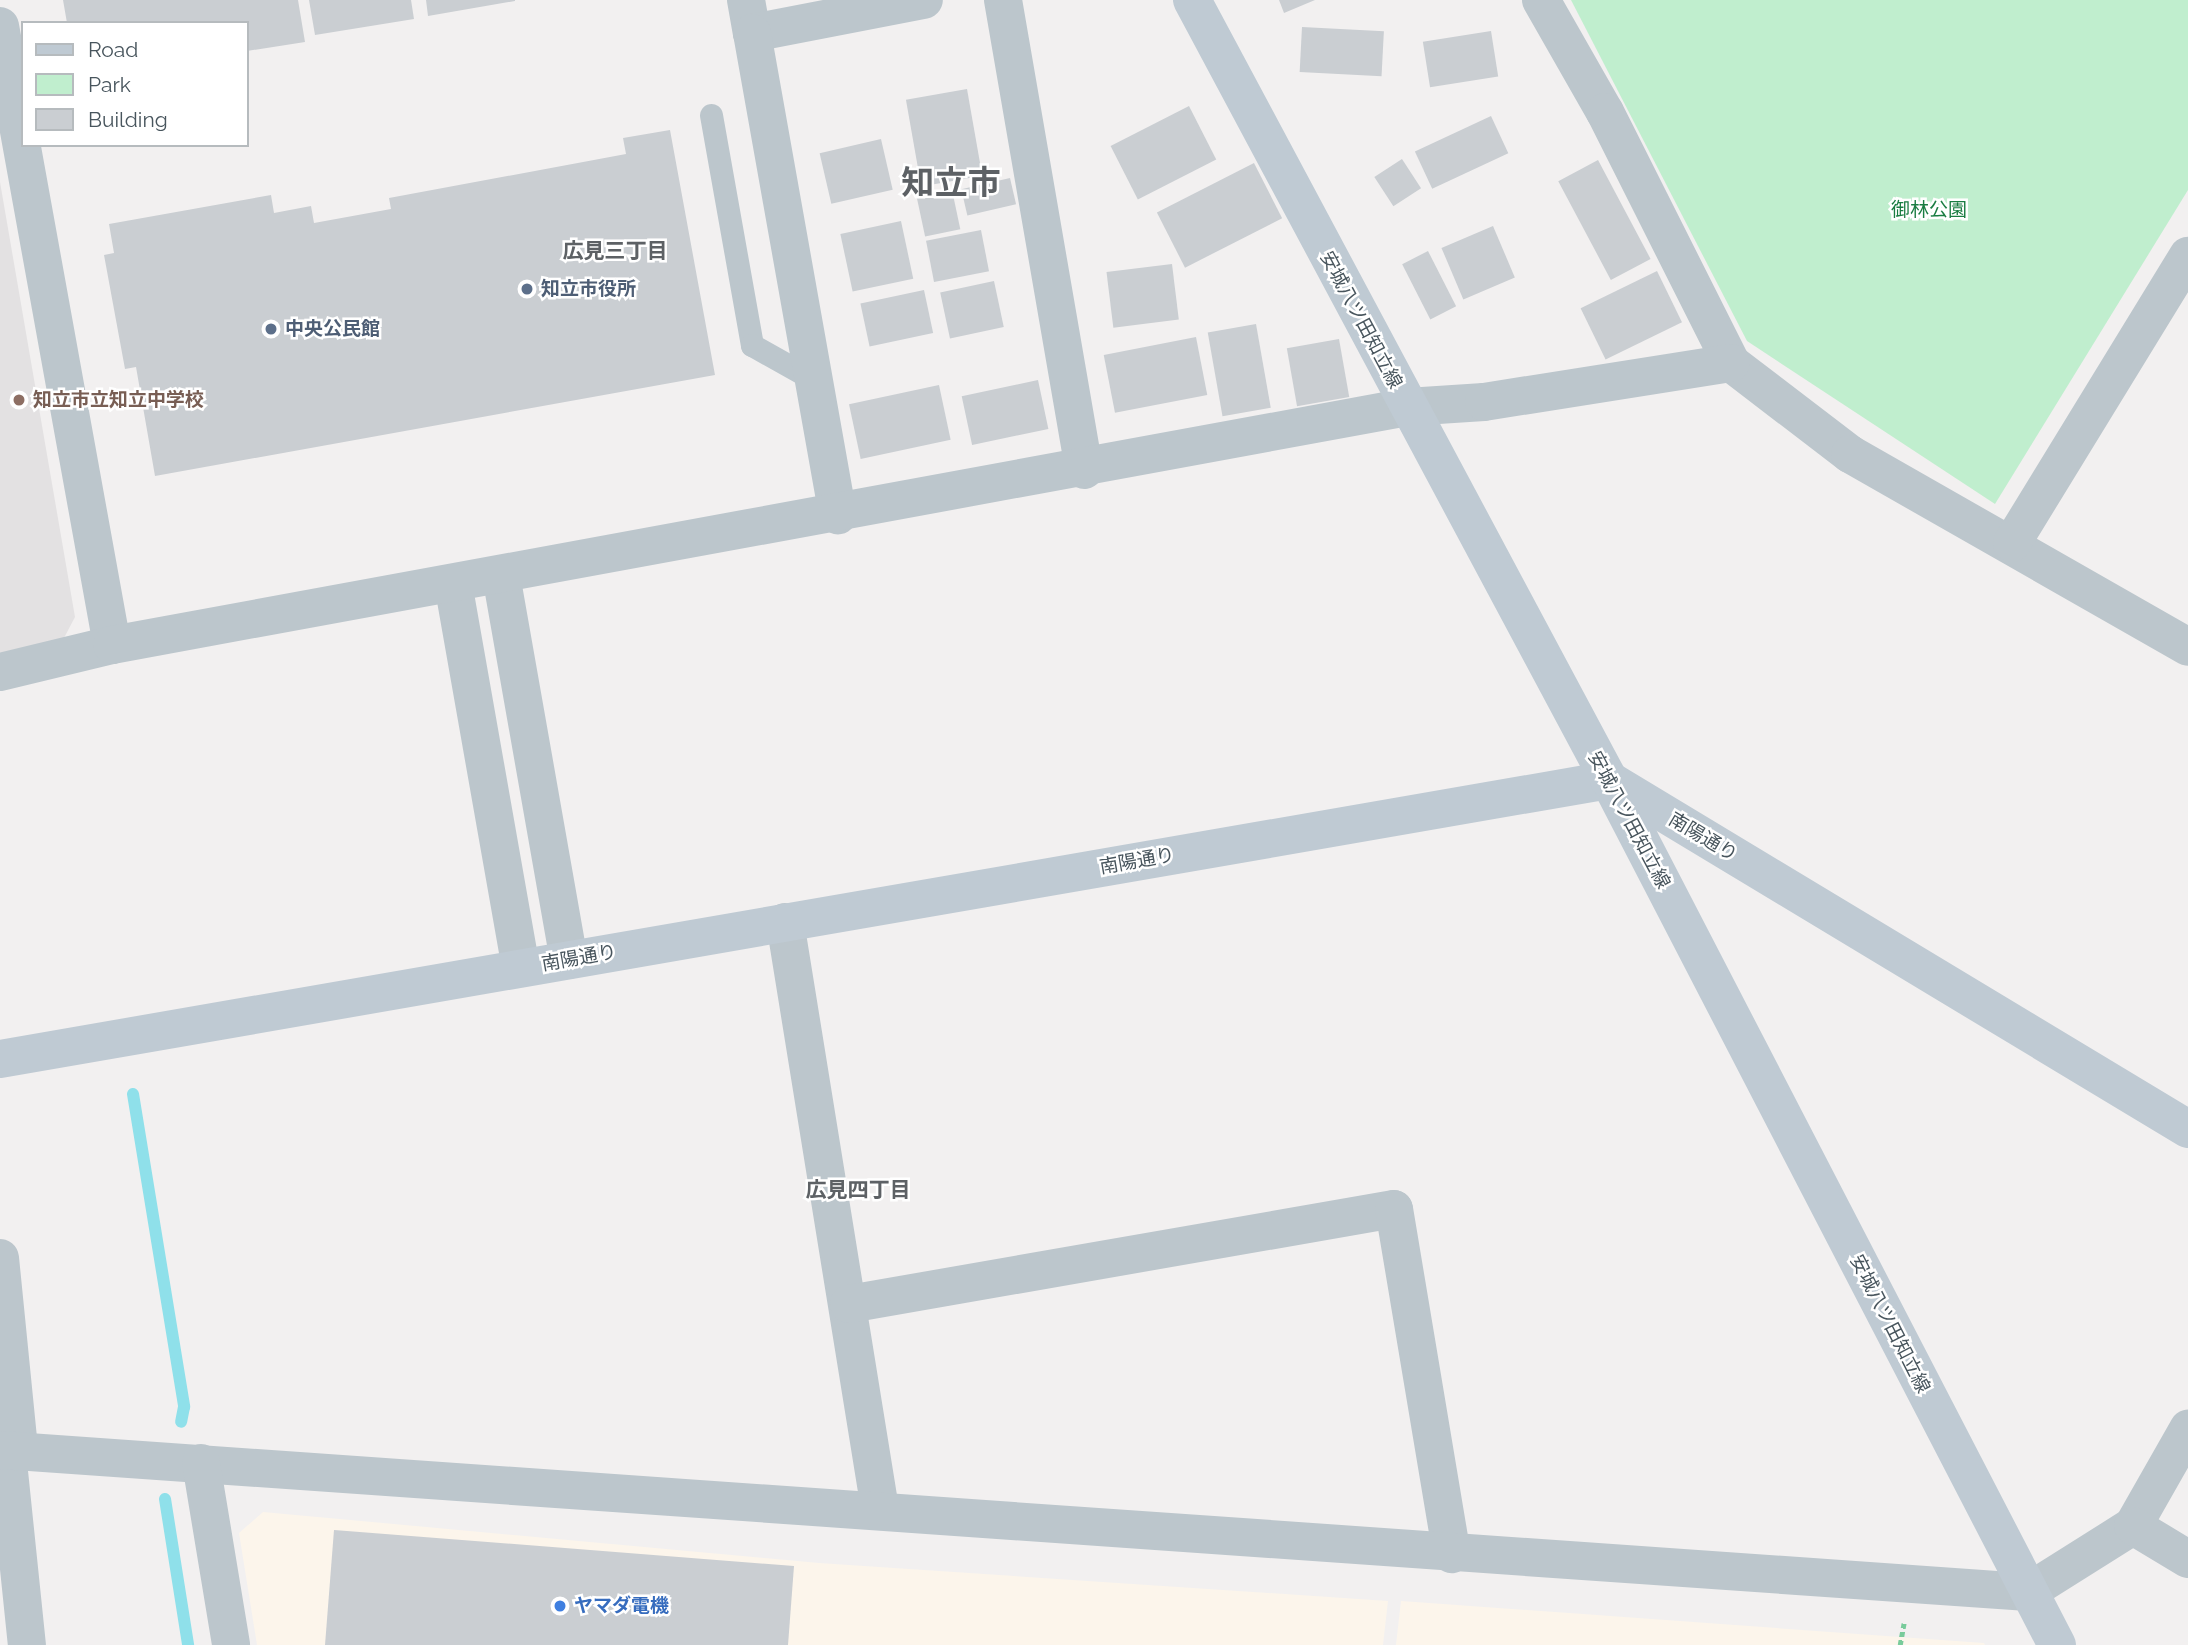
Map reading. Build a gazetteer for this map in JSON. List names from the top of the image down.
{
  "streets": {
    "street": ["安城八ツ田知立線", "南陽通り"]
  },
  "crossings": [
    ["安城八ツ田知立線", "南陽通り"]
  ],
  "districts": ["知立市", "広見三丁目", "広見四丁目"],
  "parks": ["御林公園"],
  "places": [
    "知立市役所",
    "中央公民館",
    "知立市立知立中学校",
    "ヤマダ電機"
  ],
  "legend": ["Road", "Park", "Building"]
}
